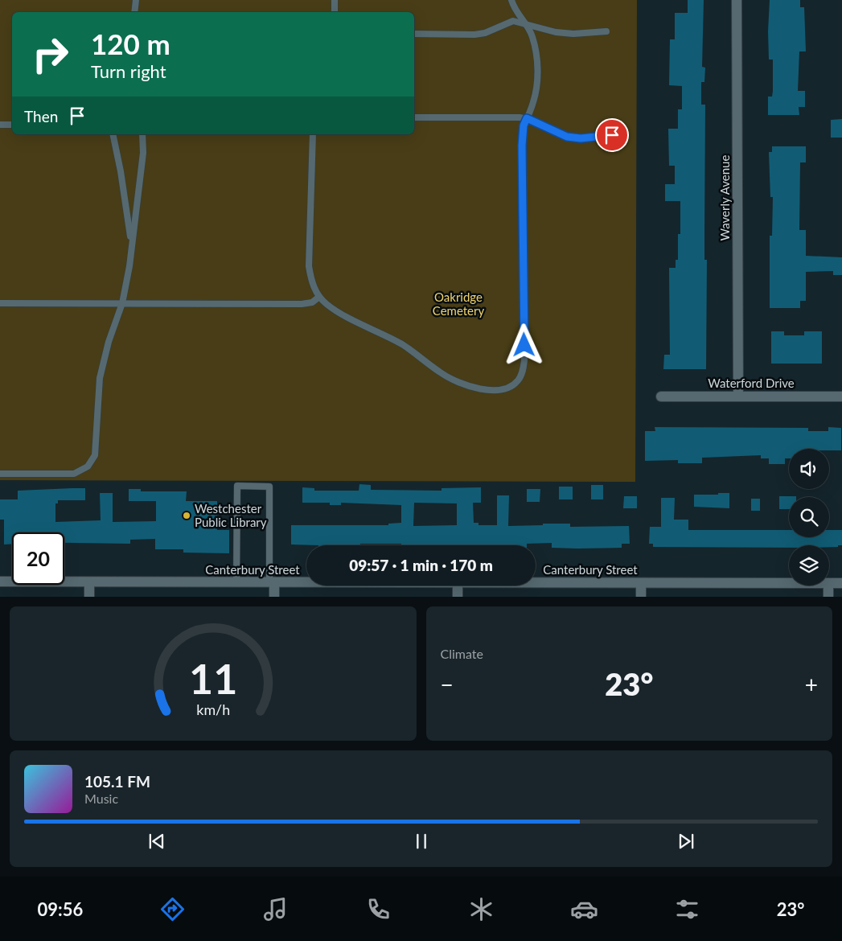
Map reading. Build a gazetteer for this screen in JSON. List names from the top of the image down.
{
  "streets": {
    "street": ["Waverly Avenue", "Waterford Drive", "Canterbury Street"]
  },
  "crossings": [
    ["Waverly Avenue", "Waterford Drive"]
  ],
  "parks": ["Oakridge Cemetery"],
  "places": ["Westchester Public Library"],
  "page": {
    "turn": ["120 m", "Turn right"],
    "then": "Then",
    "limit": "20",
    "trip": "09:57 · 1 min · 170 m",
    "tile": "Climate",
    "heat": ["−", "23°", "+"],
    "song": ["105.1 FM", "Music"],
    "tabs": ["09:56", "23°"],
    "gauge": ["11", "km/h"]
  }
}
